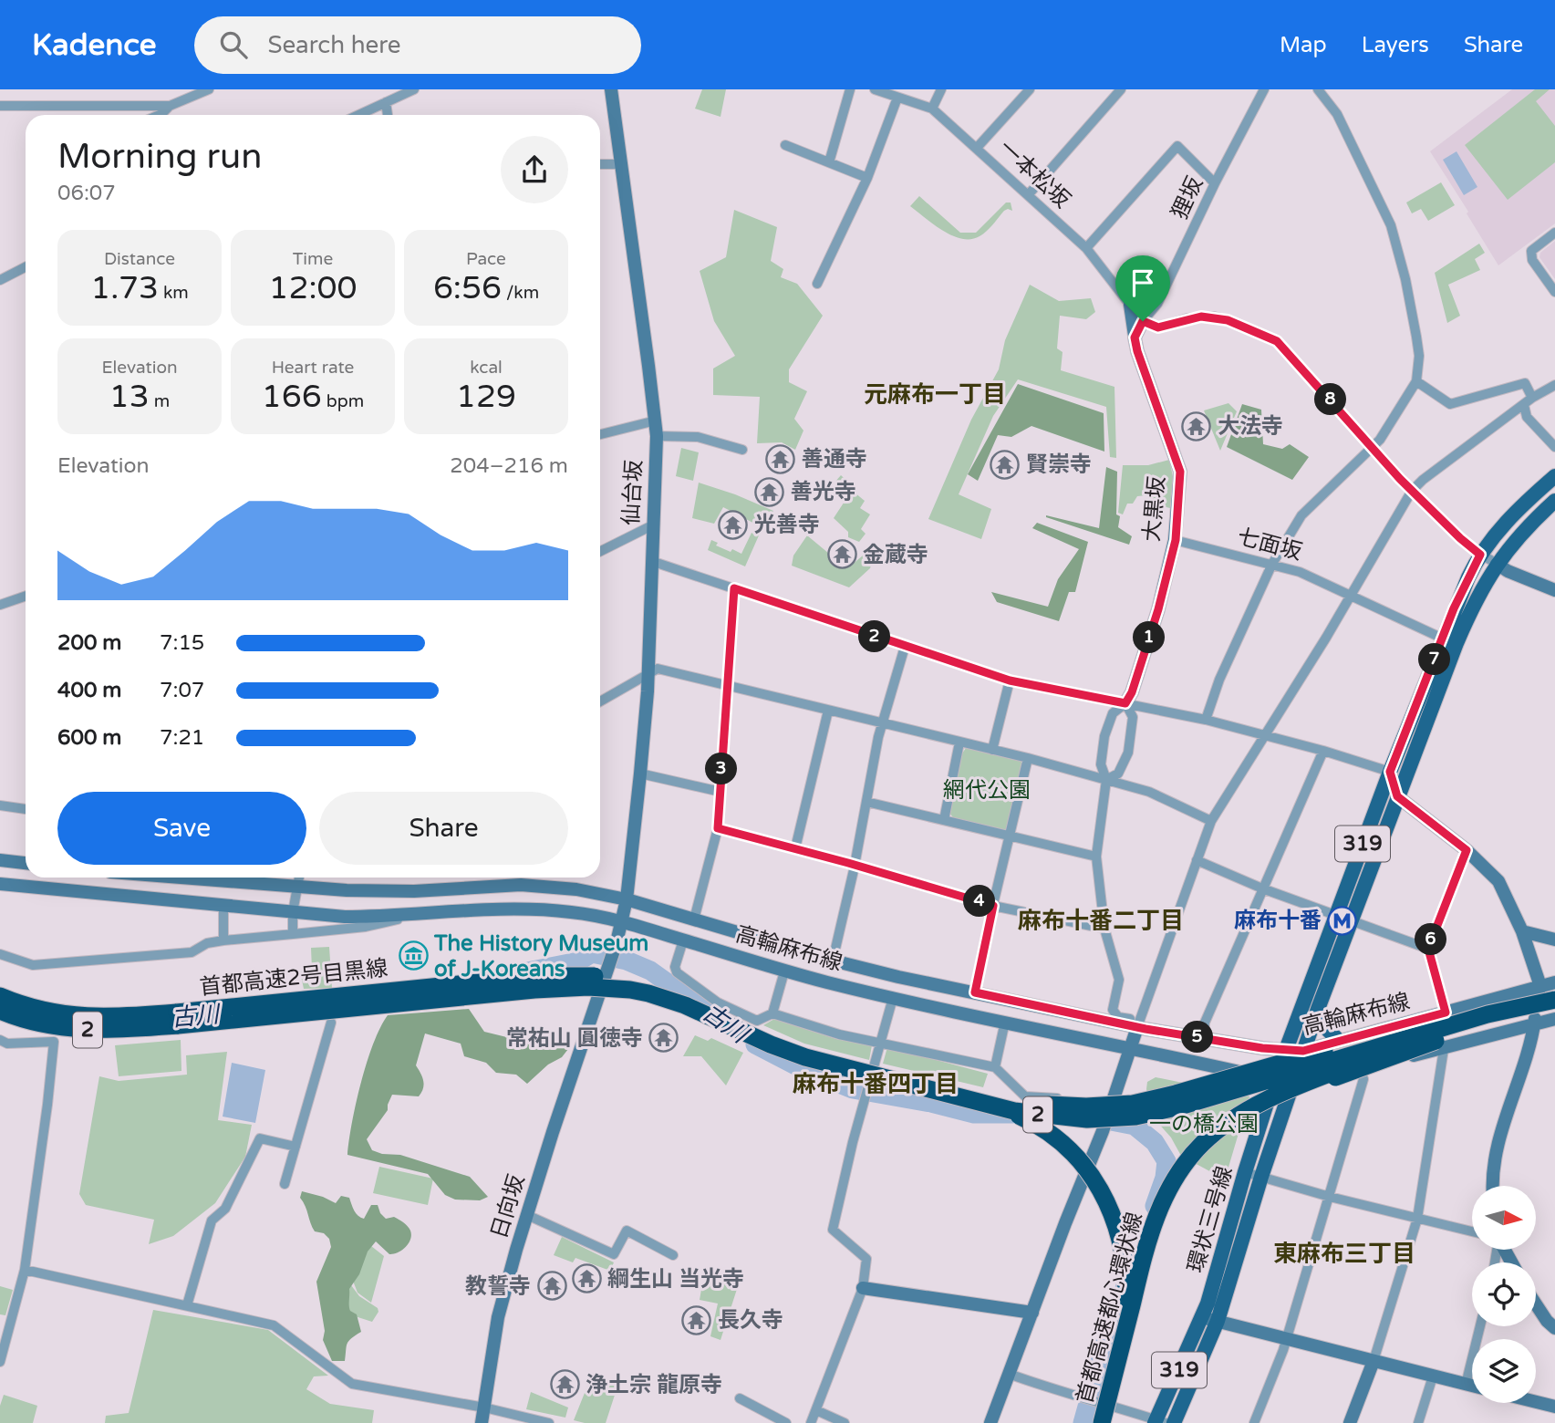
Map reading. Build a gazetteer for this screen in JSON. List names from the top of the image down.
{
  "streets": {
    "highway": ["首都高速2号目黒線", "2", "首都高速都心環状線"],
    "main road": ["319", "環状三号線"],
    "street": [
      "一本松坂",
      "狸坂",
      "仙台坂",
      "大黒坂",
      "七面坂",
      "高輪麻布線",
      "日向坂"
    ]
  },
  "crossings": [
    ["一本松坂", "狸坂"],
    ["一本松坂", "大黒坂"],
    ["仙台坂", "高輪麻布線"],
    ["仙台坂", "日向坂"],
    ["大黒坂", "七面坂"],
    ["七面坂", "環状三号線"],
    ["高輪麻布線", "首都高速2号目黒線"],
    ["高輪麻布線", "日向坂"],
    ["高輪麻布線", "環状三号線"],
    ["高輪麻布線", "首都高速都心環状線"],
    ["首都高速2号目黒線", "首都高速都心環状線"]
  ],
  "districts": [
    "元麻布一丁目",
    "麻布十番二丁目",
    "麻布十番四丁目",
    "東麻布三丁目"
  ],
  "water": ["古川"],
  "parks": ["網代公園", "一の橋公園"],
  "places": {
    "temple": [
      "大法寺",
      "善通寺",
      "賢崇寺",
      "善光寺",
      "光善寺",
      "金蔵寺",
      "常祐山 圓徳寺",
      "綱生山 当光寺",
      "教誓寺",
      "長久寺",
      "浄土宗 龍原寺"
    ],
    "metro station": ["麻布十番"],
    "museum": ["The History Museum of J-Koreans"]
  },
  "north": "right",
  "page": {
    "header": "Kadence",
    "search": "Search here",
    "nav": ["Map", "Layers", "Share"],
    "heading": ["Morning run", "06:07"],
    "stats": [
      ["Distance", "1.73 km"],
      ["Time", "12:00"],
      ["Pace", "6:56 /km"],
      ["Elevation", "13 m"],
      ["Heart rate", "166 bpm"],
      ["kcal", "129"]
    ],
    "pins": [
      "8",
      "2",
      "1",
      "7",
      "3",
      "4",
      "6",
      "5"
    ],
    "chart": ["Elevation", "204–216 m"],
    "list": [
      {
        "name": "200 m",
        "note": "7:15"
      },
      {
        "name": "400 m",
        "note": "7:07"
      },
      {
        "name": "600 m",
        "note": "7:21"
      }
    ],
    "buttons": ["Save", "Share"]
  }
}
